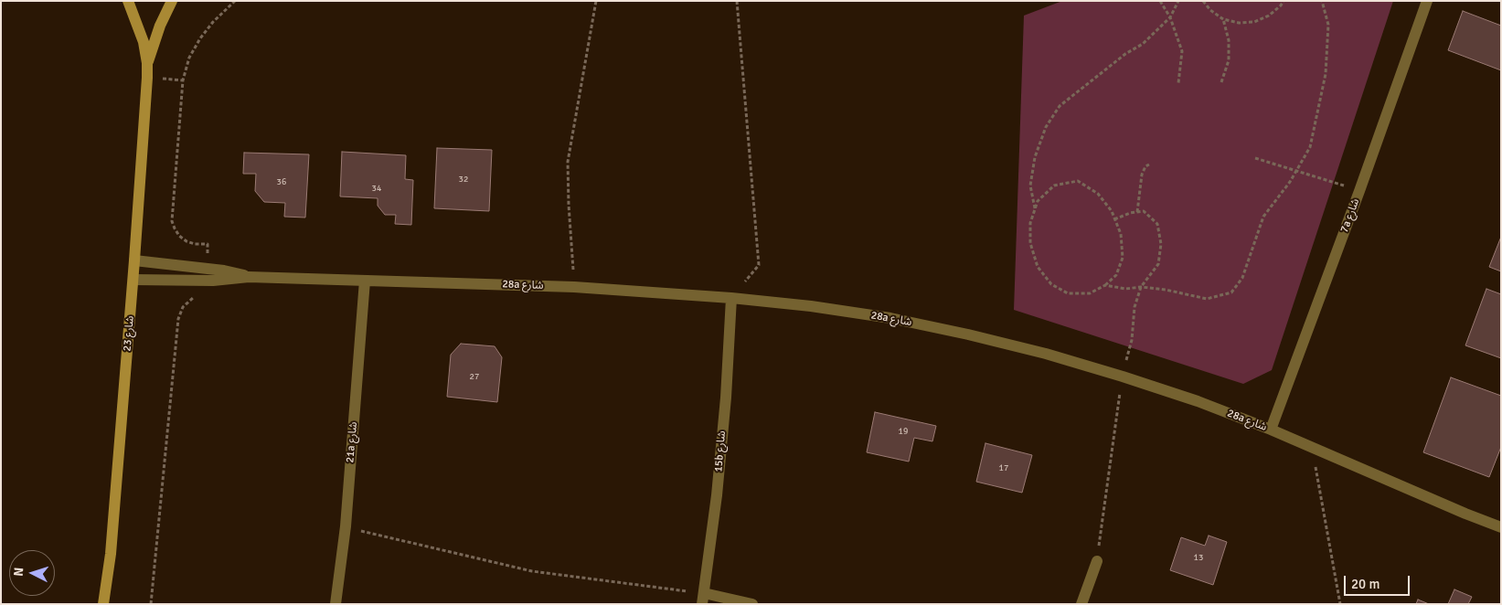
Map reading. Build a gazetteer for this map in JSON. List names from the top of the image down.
{
  "streets": {
    "street": [
      "7a شارع",
      "28a شارع",
      "شارع 23",
      "21a شارع",
      "15b شارع"
    ]
  },
  "crossings": [
    ["7a شارع", "28a شارع"],
    ["28a شارع", "شارع 23"],
    ["28a شارع", "21a شارع"],
    ["28a شارع", "15b شارع"]
  ],
  "house_numbers": [
    "32",
    "36",
    "34",
    "27",
    "19",
    "17",
    "13"
  ],
  "scale_bar": "20 m",
  "north": "left"
}
